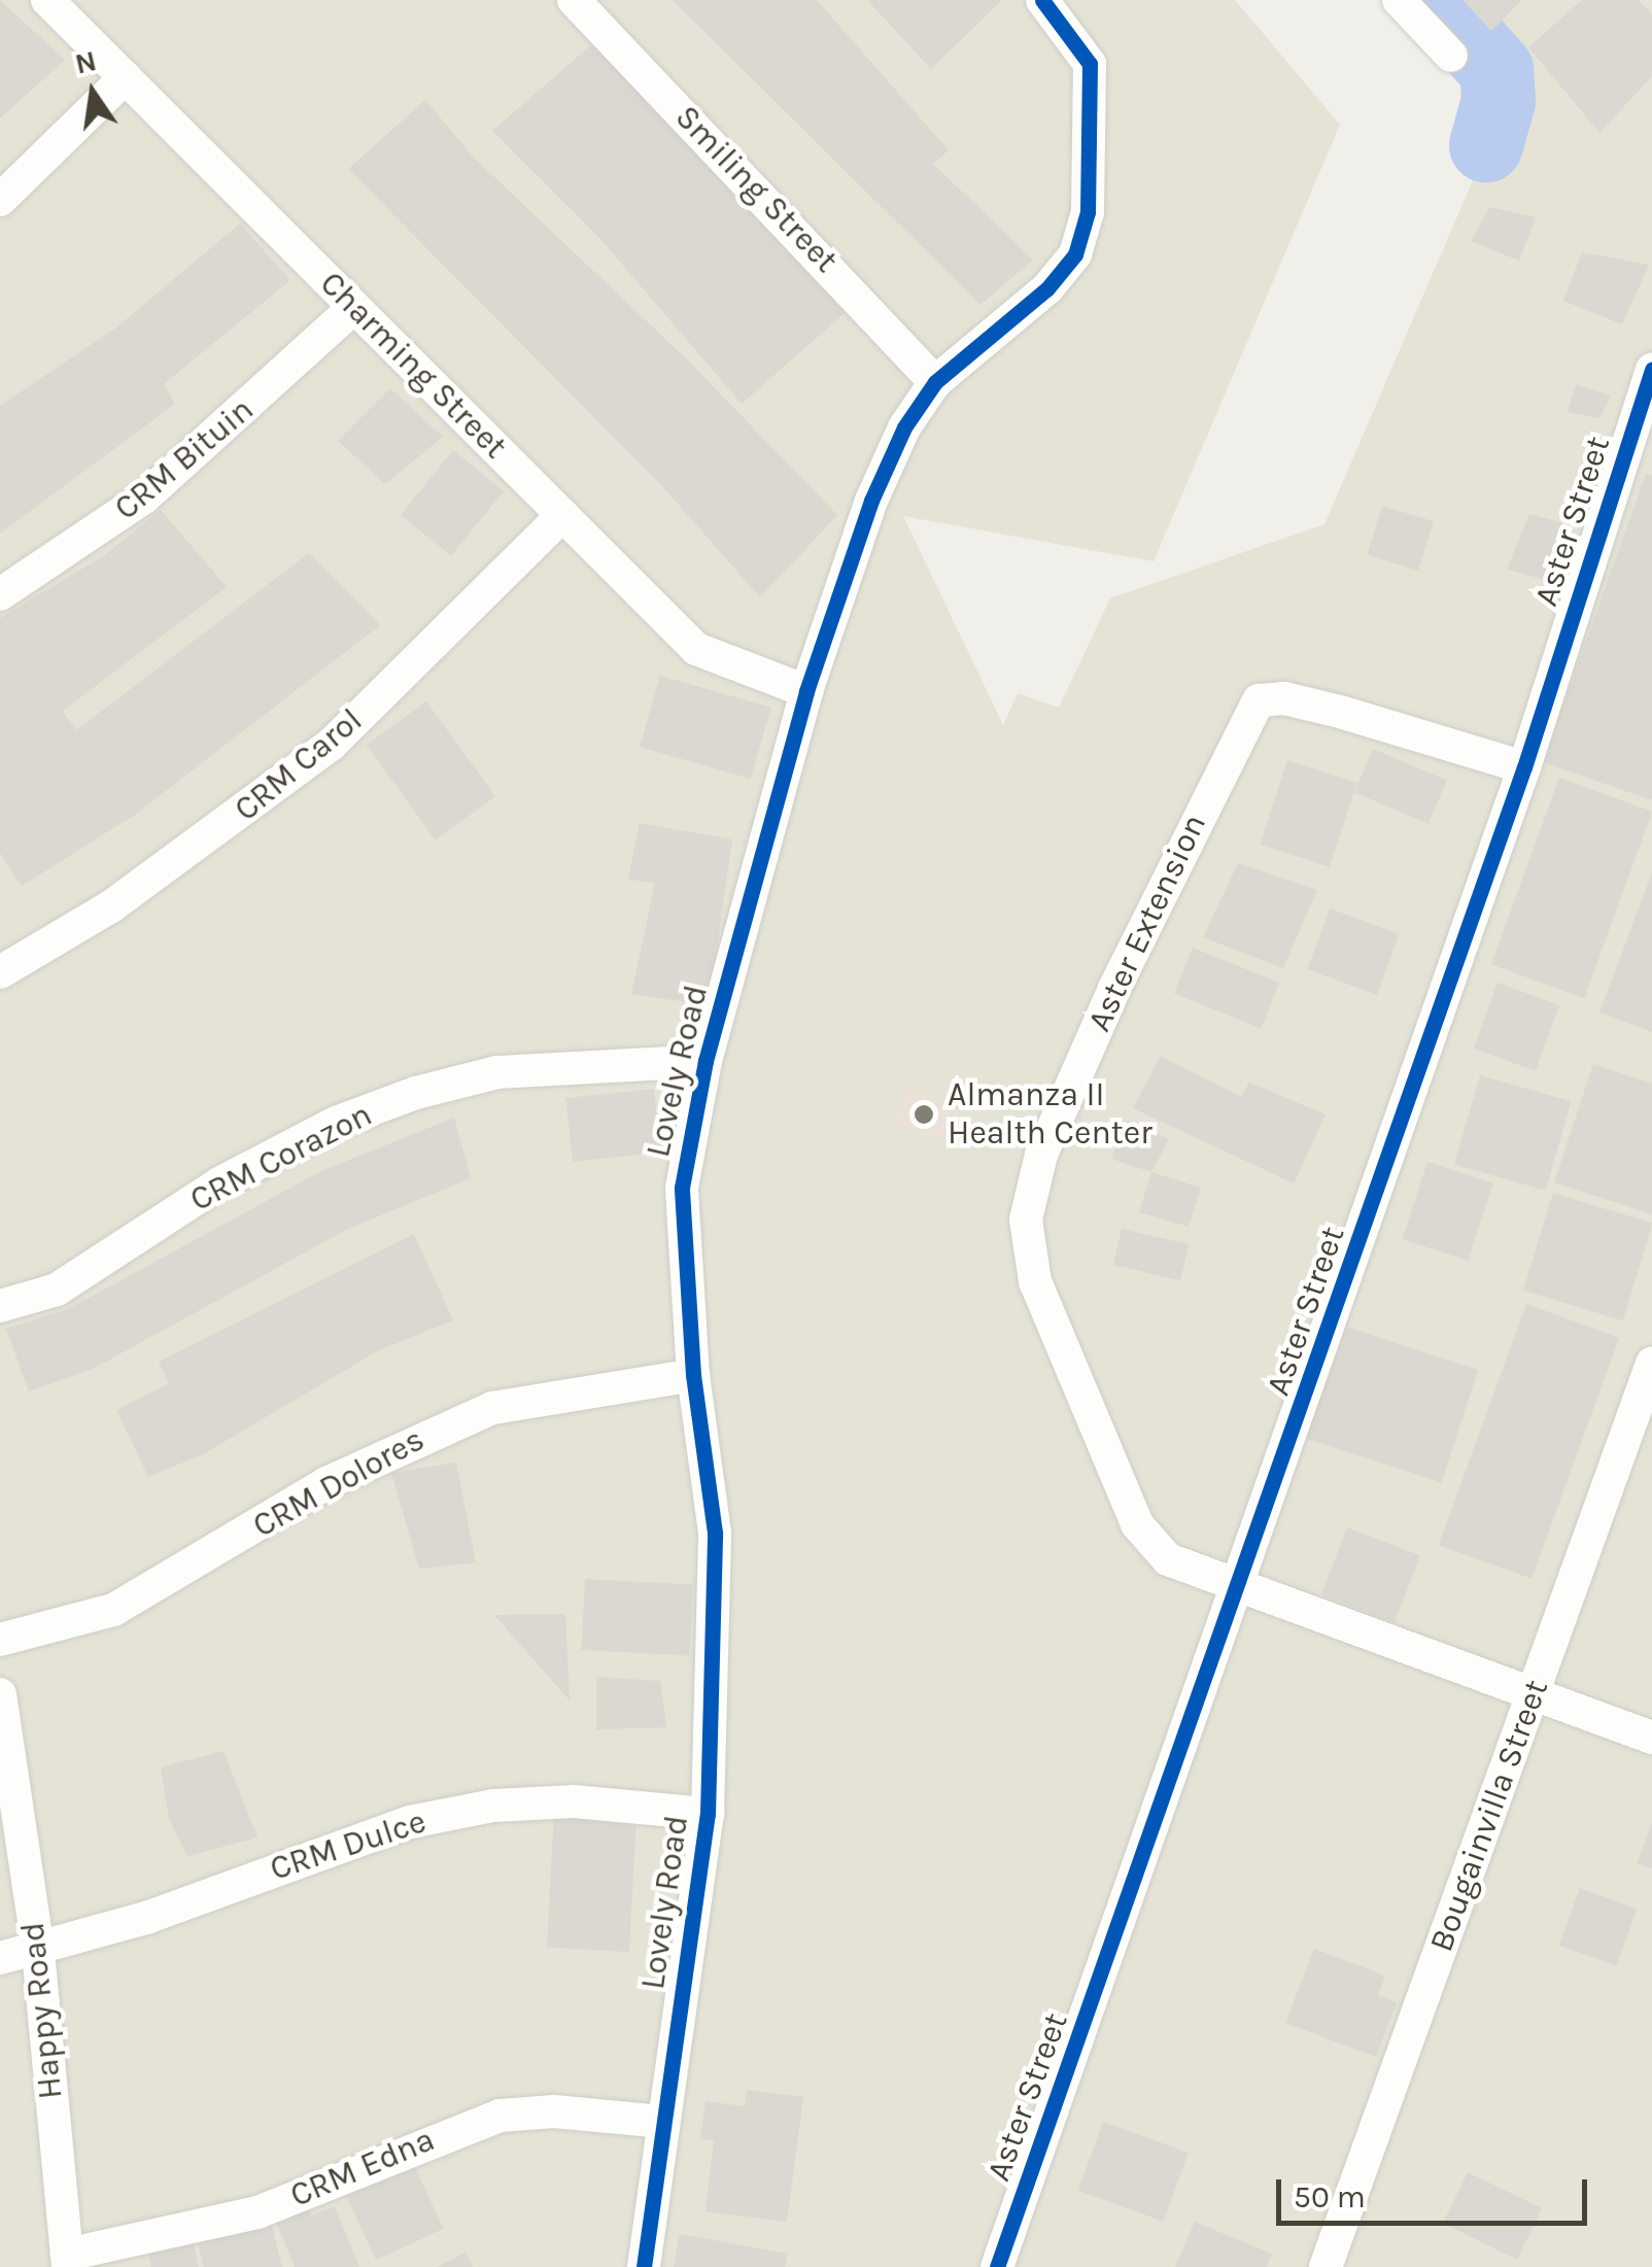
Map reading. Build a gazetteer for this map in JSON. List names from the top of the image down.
{
  "streets": {
    "street": [
      "Smiling Street",
      "Charming Street",
      "CRM Bituin",
      "Aster Street",
      "CRM Carol",
      "Aster Extension",
      "Lovely Road",
      "CRM Corazon",
      "CRM Dolores",
      "Bougainvilla Street",
      "CRM Dulce",
      "Happy Road",
      "CRM Edna"
    ]
  },
  "crossings": [
    ["Smiling Street", "Lovely Road"],
    ["Charming Street", "CRM Bituin"],
    ["Charming Street", "CRM Carol"],
    ["Charming Street", "Lovely Road"],
    ["Aster Street", "Aster Extension"],
    ["Lovely Road", "CRM Corazon"],
    ["Lovely Road", "CRM Dolores"],
    ["Lovely Road", "CRM Dulce"],
    ["Lovely Road", "CRM Edna"],
    ["CRM Dulce", "Happy Road"],
    ["Happy Road", "CRM Edna"]
  ],
  "places": ["Almanza II Health Center"],
  "scale_bar": "50 m",
  "north": "top"
}
